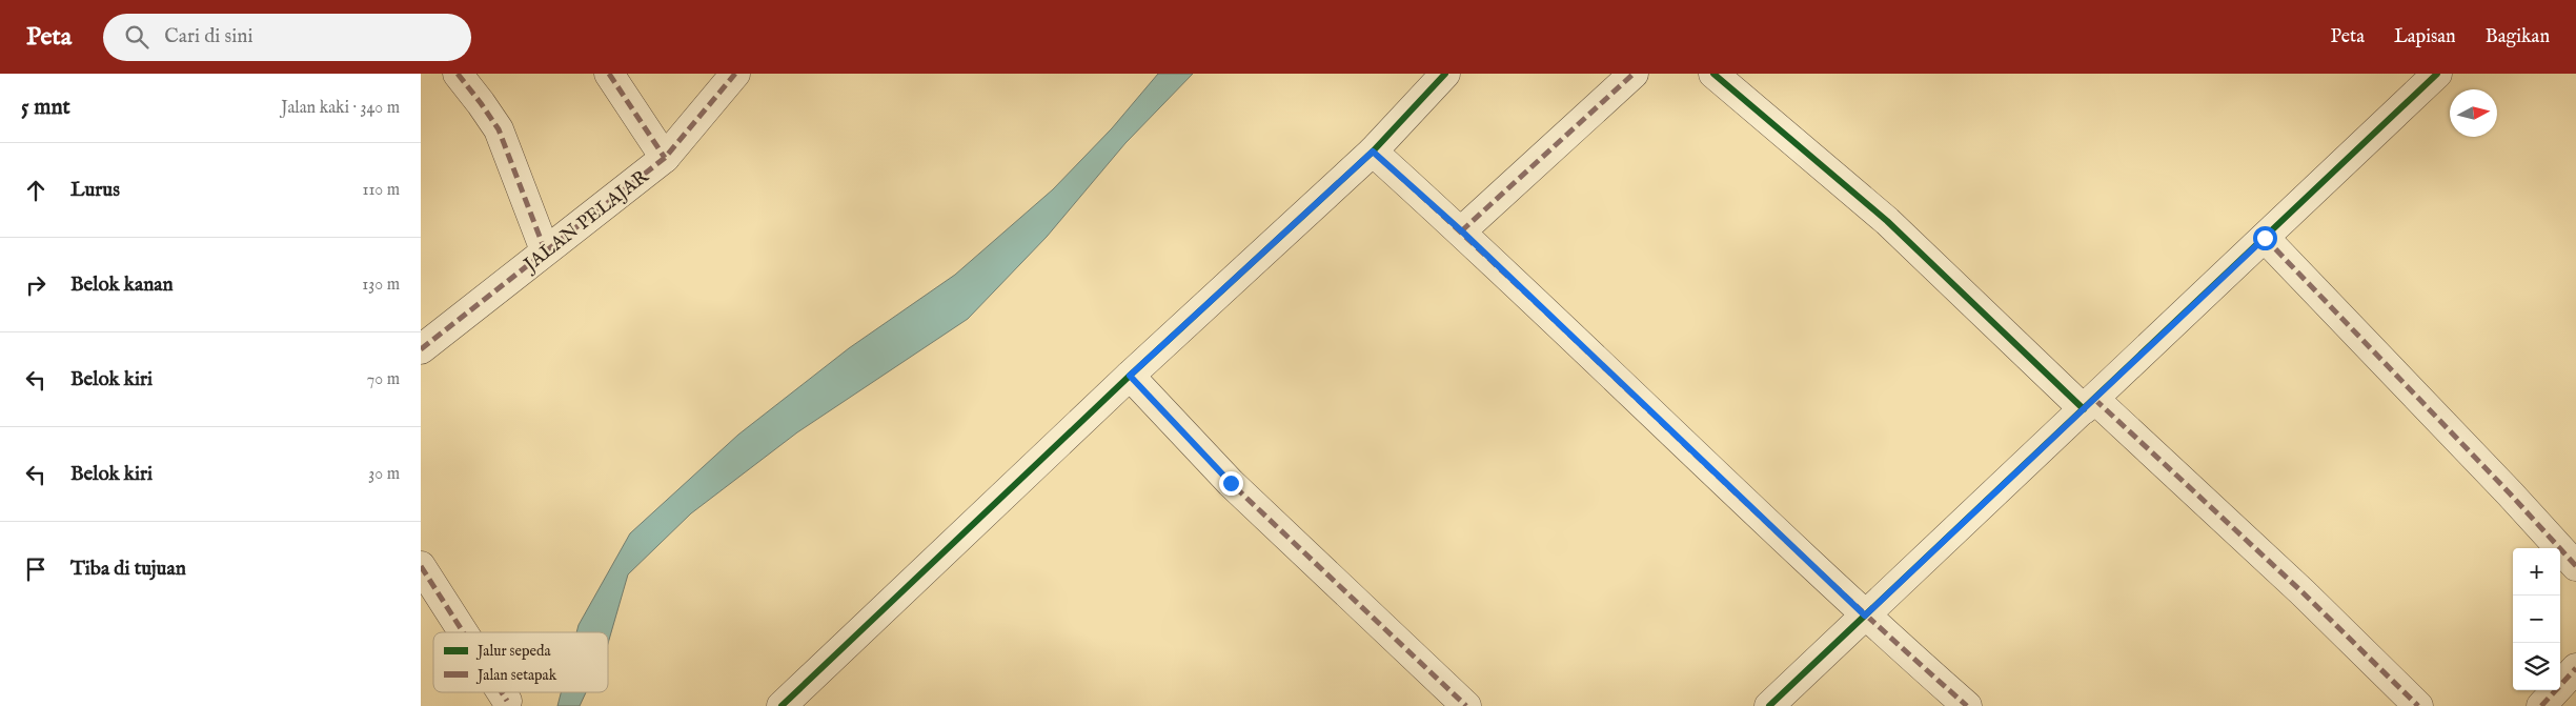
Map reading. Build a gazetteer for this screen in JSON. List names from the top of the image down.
{
  "streets": {
    "street": ["JALAN PELAJAR"]
  },
  "legend": ["Jalur sepeda", "Jalan setapak"],
  "north": "right",
  "page": {
    "header": "Peta",
    "search": "Cari di sini",
    "nav": ["Peta", "Lapisan", "Bagikan"],
    "heading": ["5 mnt", "Jalan kaki · 340 m"],
    "list": [
      ["Lurus", "110 m"],
      ["Belok kanan", "130 m"],
      ["Belok kiri", "70 m"],
      ["Belok kiri", "30 m"],
      "Tiba di tujuan"
    ],
    "map_buttons": ["+", "−"]
  }
}
